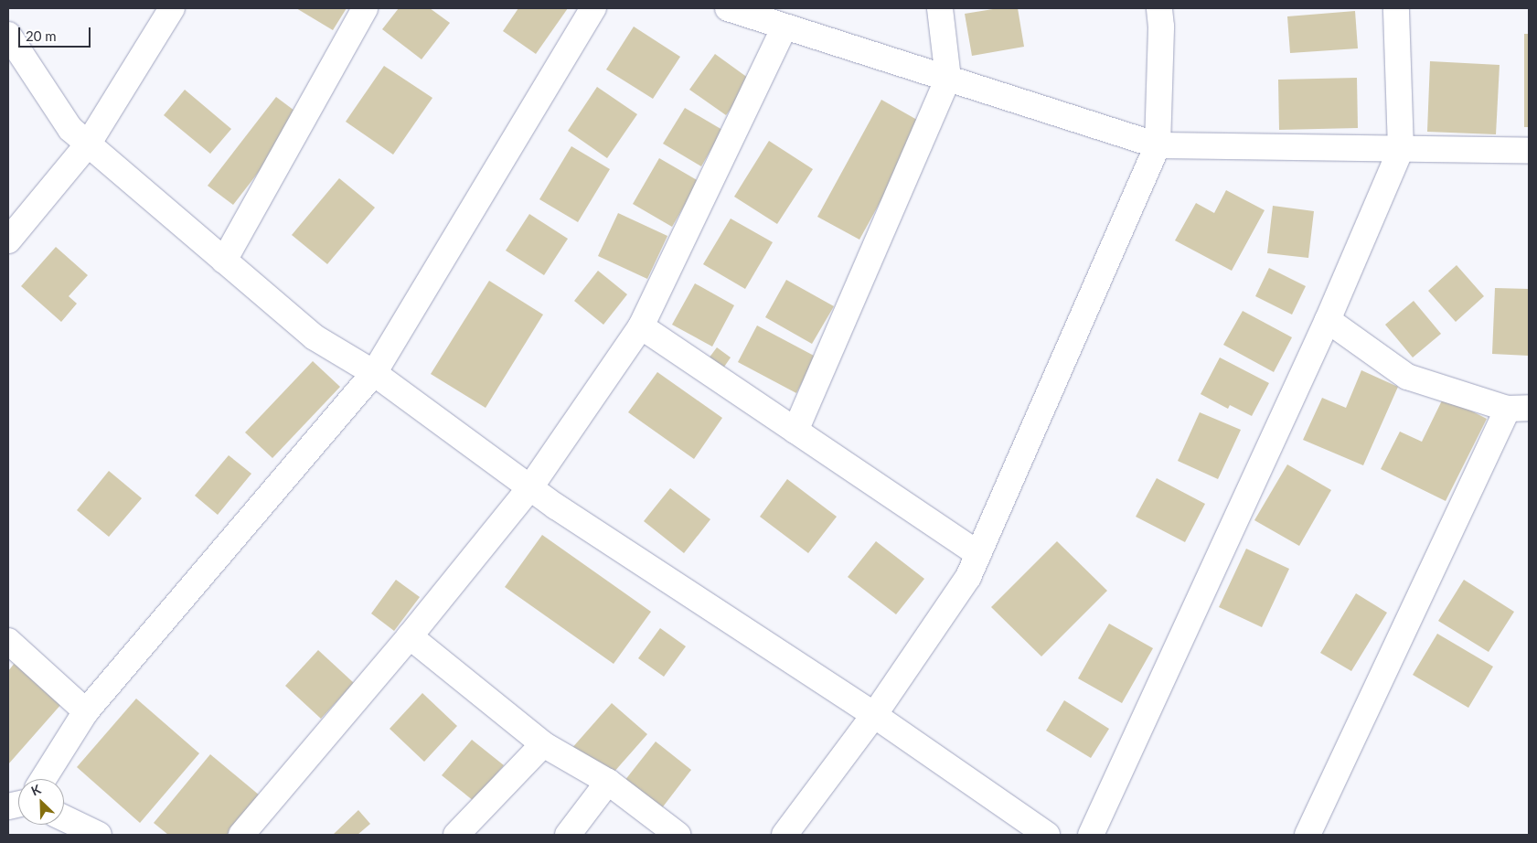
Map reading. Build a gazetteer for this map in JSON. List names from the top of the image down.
{
  "scale_bar": "20 m",
  "north": "top left"
}
